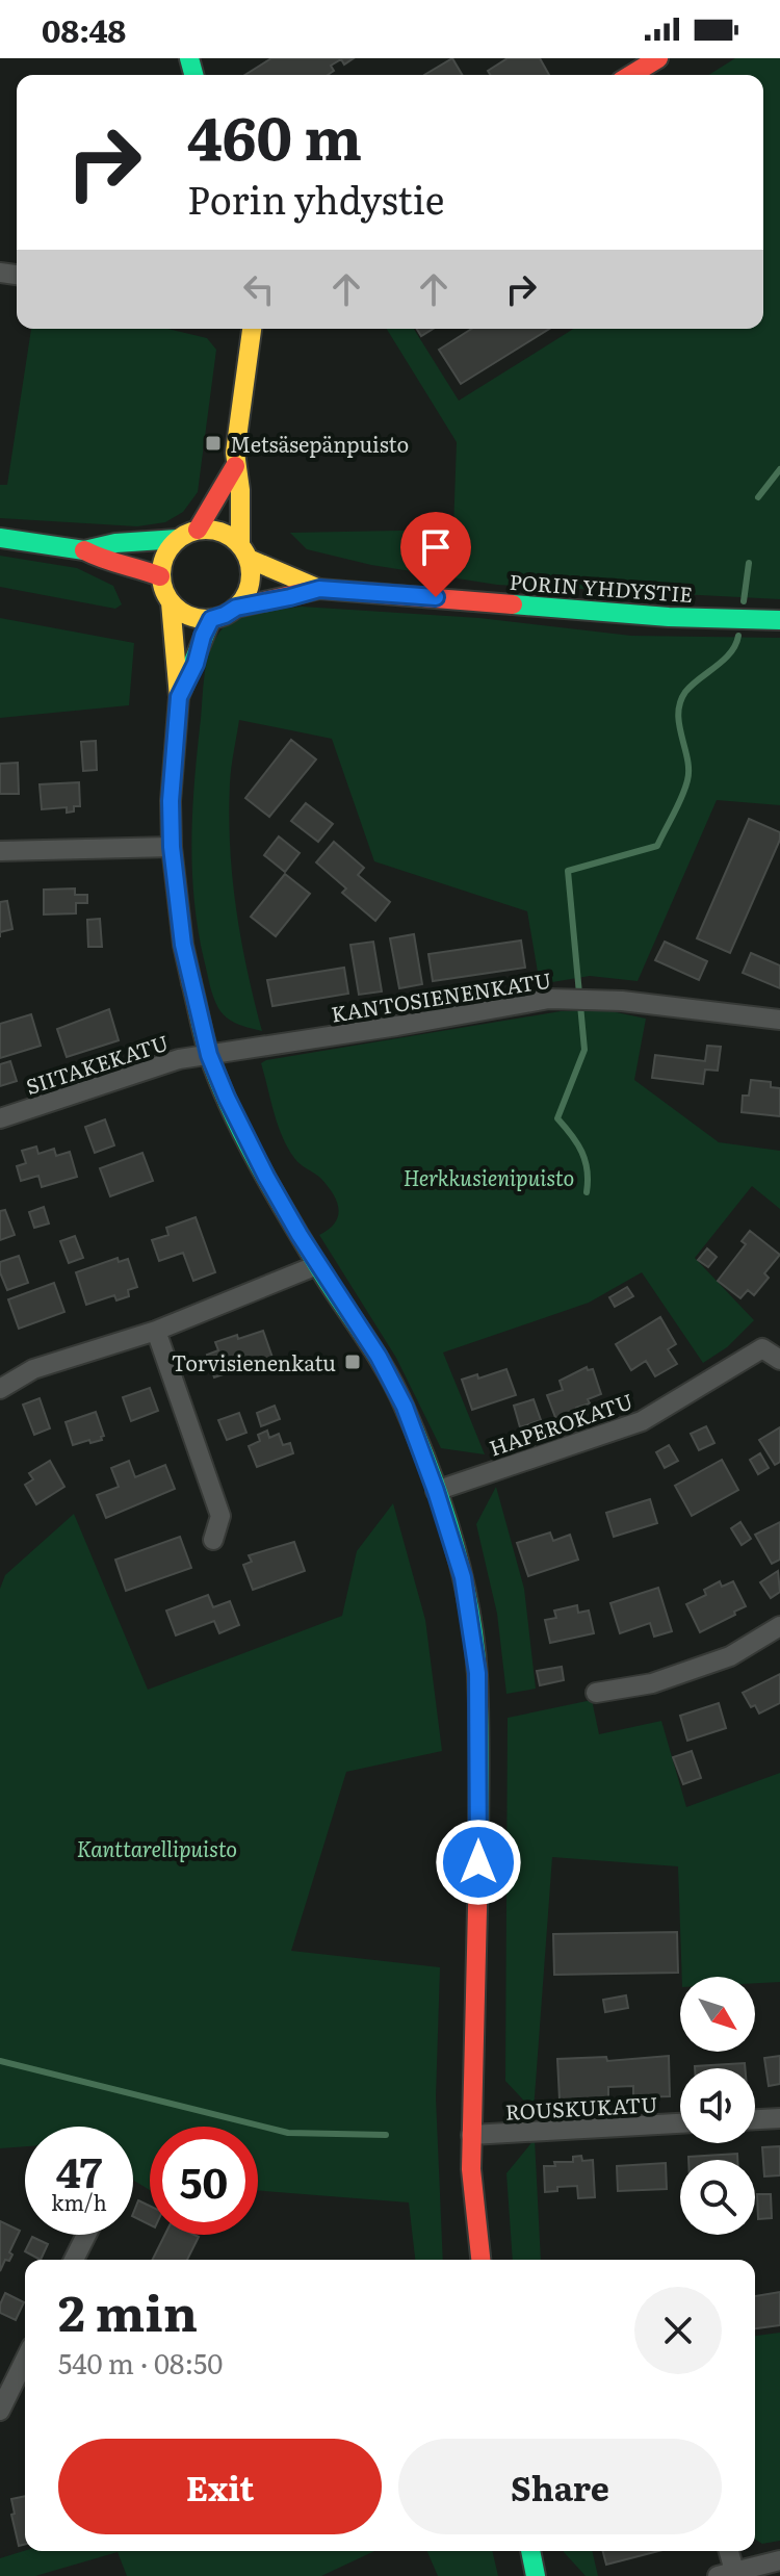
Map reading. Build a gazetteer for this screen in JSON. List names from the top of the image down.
{
  "streets": {
    "main road": ["PORIN YHDYSTIE"],
    "street": [
      "KANTOSIENENKATU",
      "SIITAKEKATU",
      "HAPEROKATU",
      "ROUSKUKATU"
    ]
  },
  "crossings": [
    ["KANTOSIENENKATU", "SIITAKEKATU"]
  ],
  "parks": ["Herkkusienipuisto", "Kanttarellipuisto"],
  "places": {
    "transit": ["Metsäsepänpuisto", "Torvisienenkatu"]
  },
  "north": "bottom right",
  "page": {
    "status": "08:48",
    "turn": ["460 m", "Porin yhdystie"],
    "speed": "47 km/h",
    "limit": "50",
    "heading": ["2 min", "540 m · 08:50"],
    "buttons": ["Exit", "Share"]
  }
}
